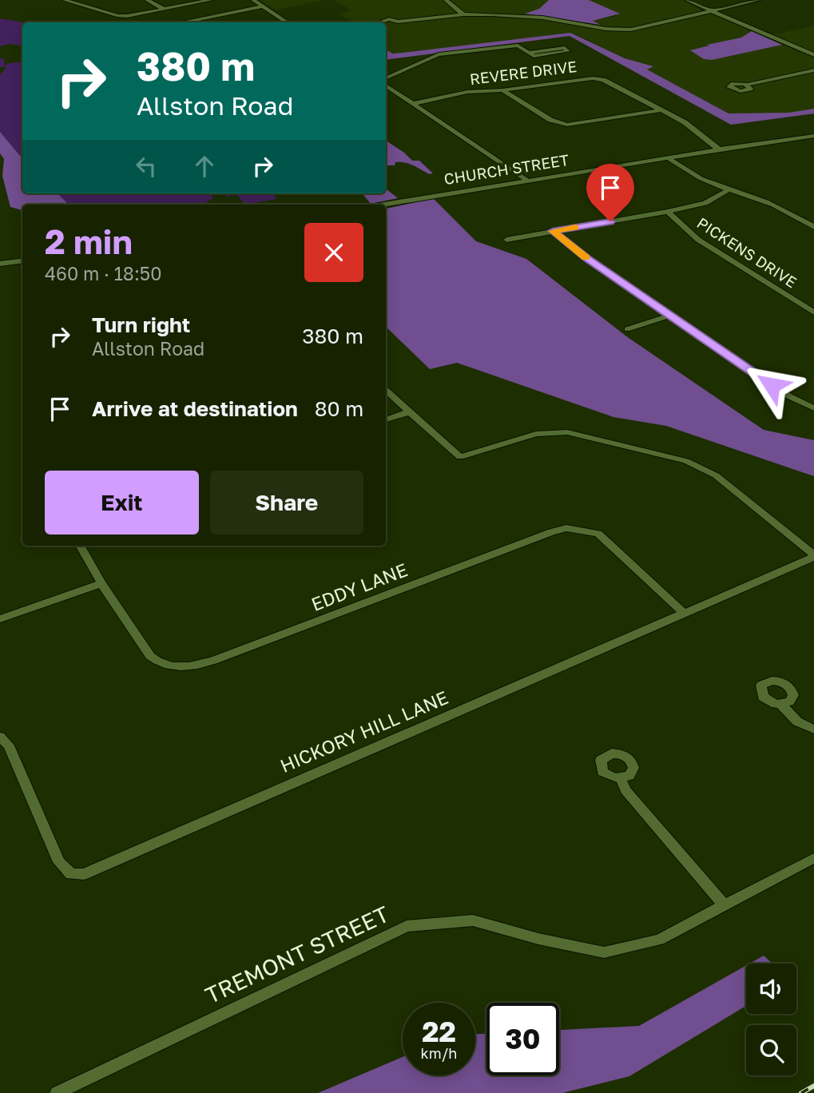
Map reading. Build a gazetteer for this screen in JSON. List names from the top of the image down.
{
  "streets": {
    "street": [
      "REVERE DRIVE",
      "CHURCH STREET",
      "PICKENS DRIVE",
      "EDDY LANE",
      "HICKORY HILL LANE",
      "TREMONT STREET"
    ]
  },
  "crossings": [
    ["REVERE DRIVE", "CHURCH STREET"],
    ["EDDY LANE", "HICKORY HILL LANE"]
  ],
  "page": {
    "turn": ["380 m", "Allston Road"],
    "heading": ["2 min", "460 m · 18:50"],
    "list": [
      {
        "name": "Turn right",
        "note": "Allston Road",
        "value": "380 m"
      },
      {
        "name": "Arrive at destination",
        "value": "80 m"
      }
    ],
    "buttons": ["Exit", "Share"],
    "speed": "22 km/h",
    "limit": "30"
  }
}
